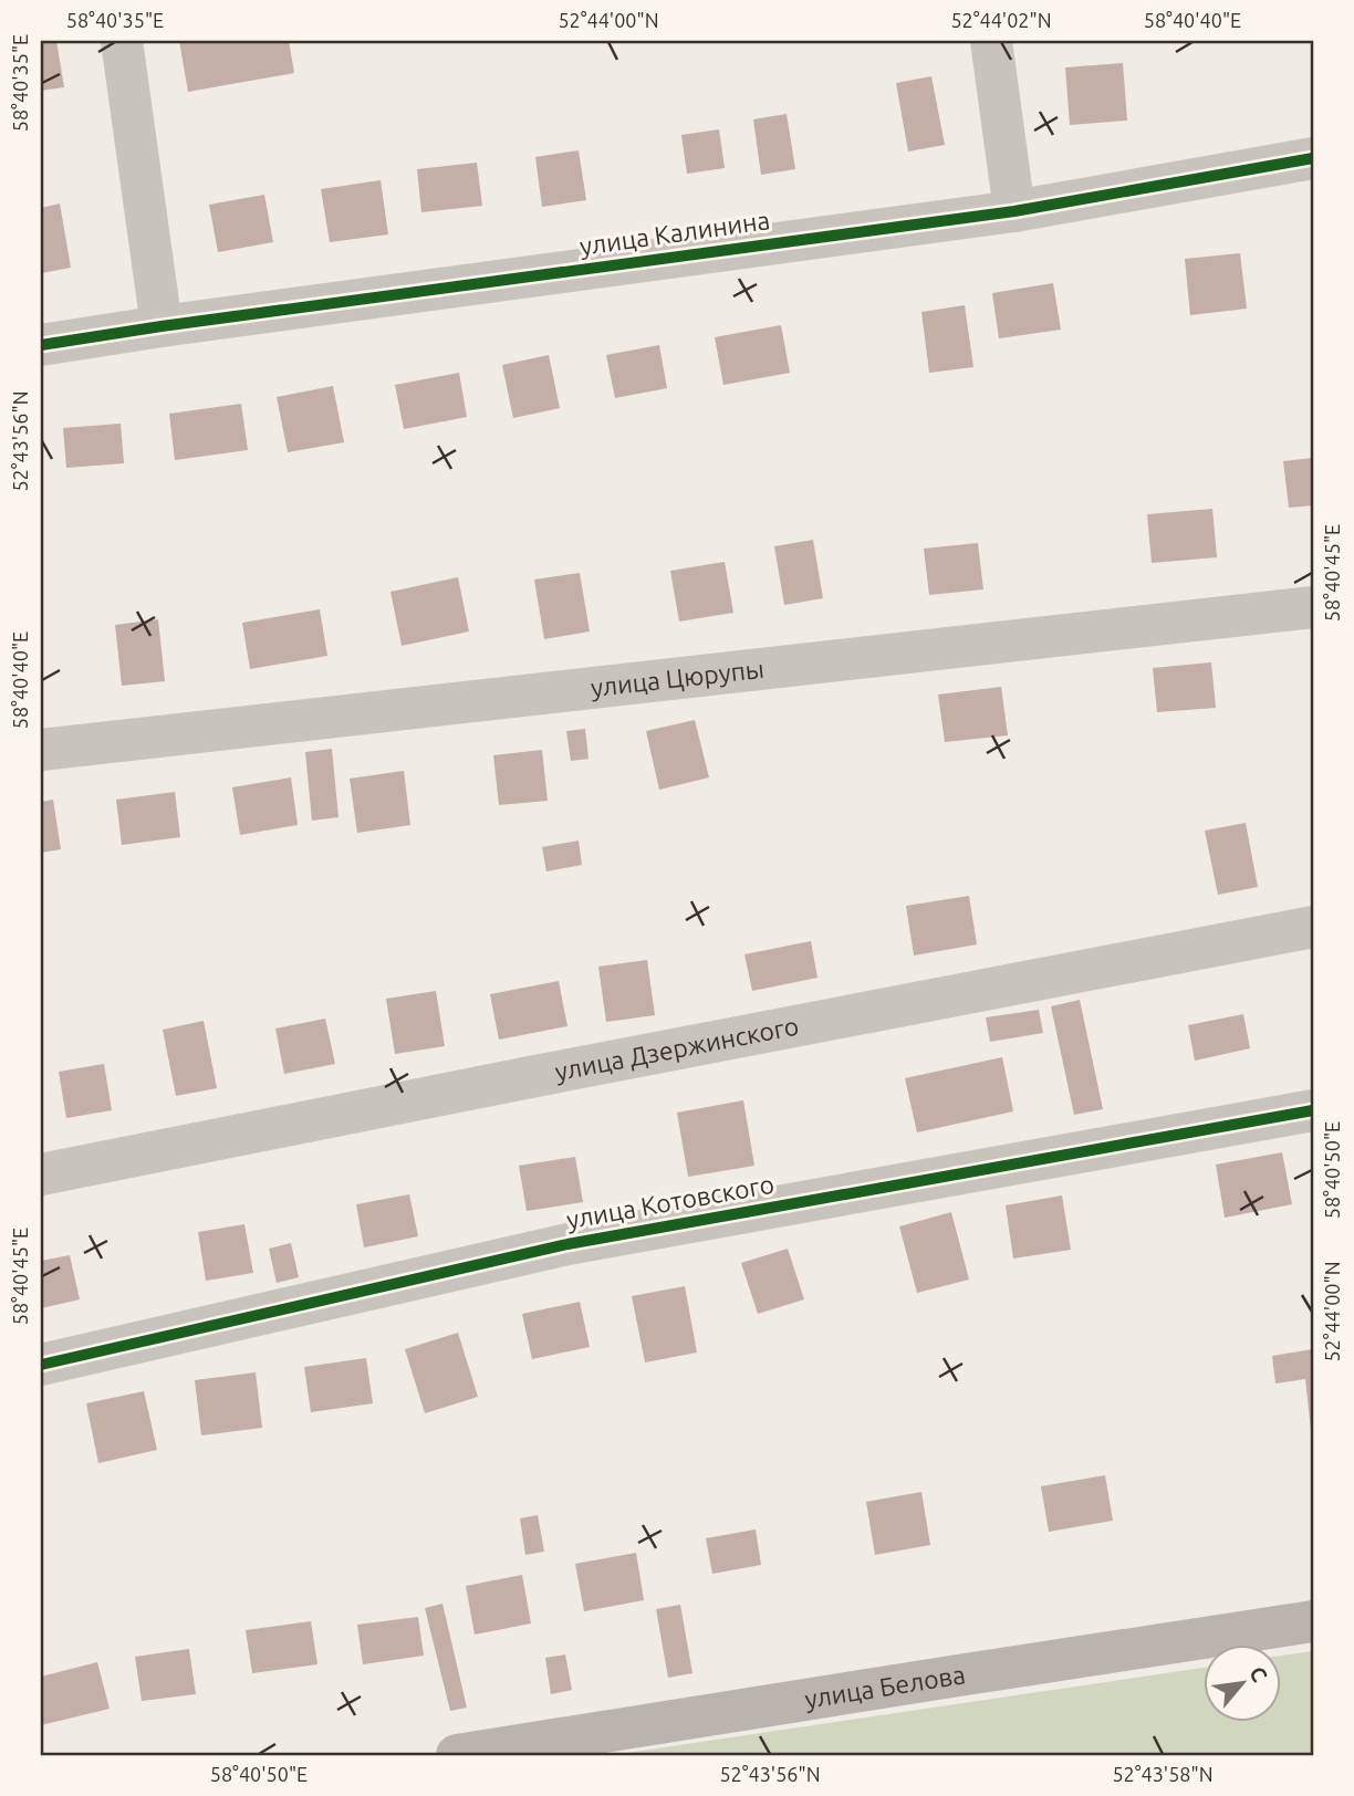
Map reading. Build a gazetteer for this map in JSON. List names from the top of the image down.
{
  "streets": {
    "main road": ["улица Белова"],
    "street": [
      "улица Калинина",
      "улица Цюрупы",
      "улица Дзержинского",
      "улица Котовского"
    ]
  },
  "north": "top right",
  "coordinates": [
    "58°40'35\"E",
    "52°44'00\"N",
    "52°44'02\"N",
    "58°40'40\"E",
    "52°43'56\"N",
    "58°40'45\"E",
    "58°40'50\"E",
    "52°43'58\"N"
  ]
}
